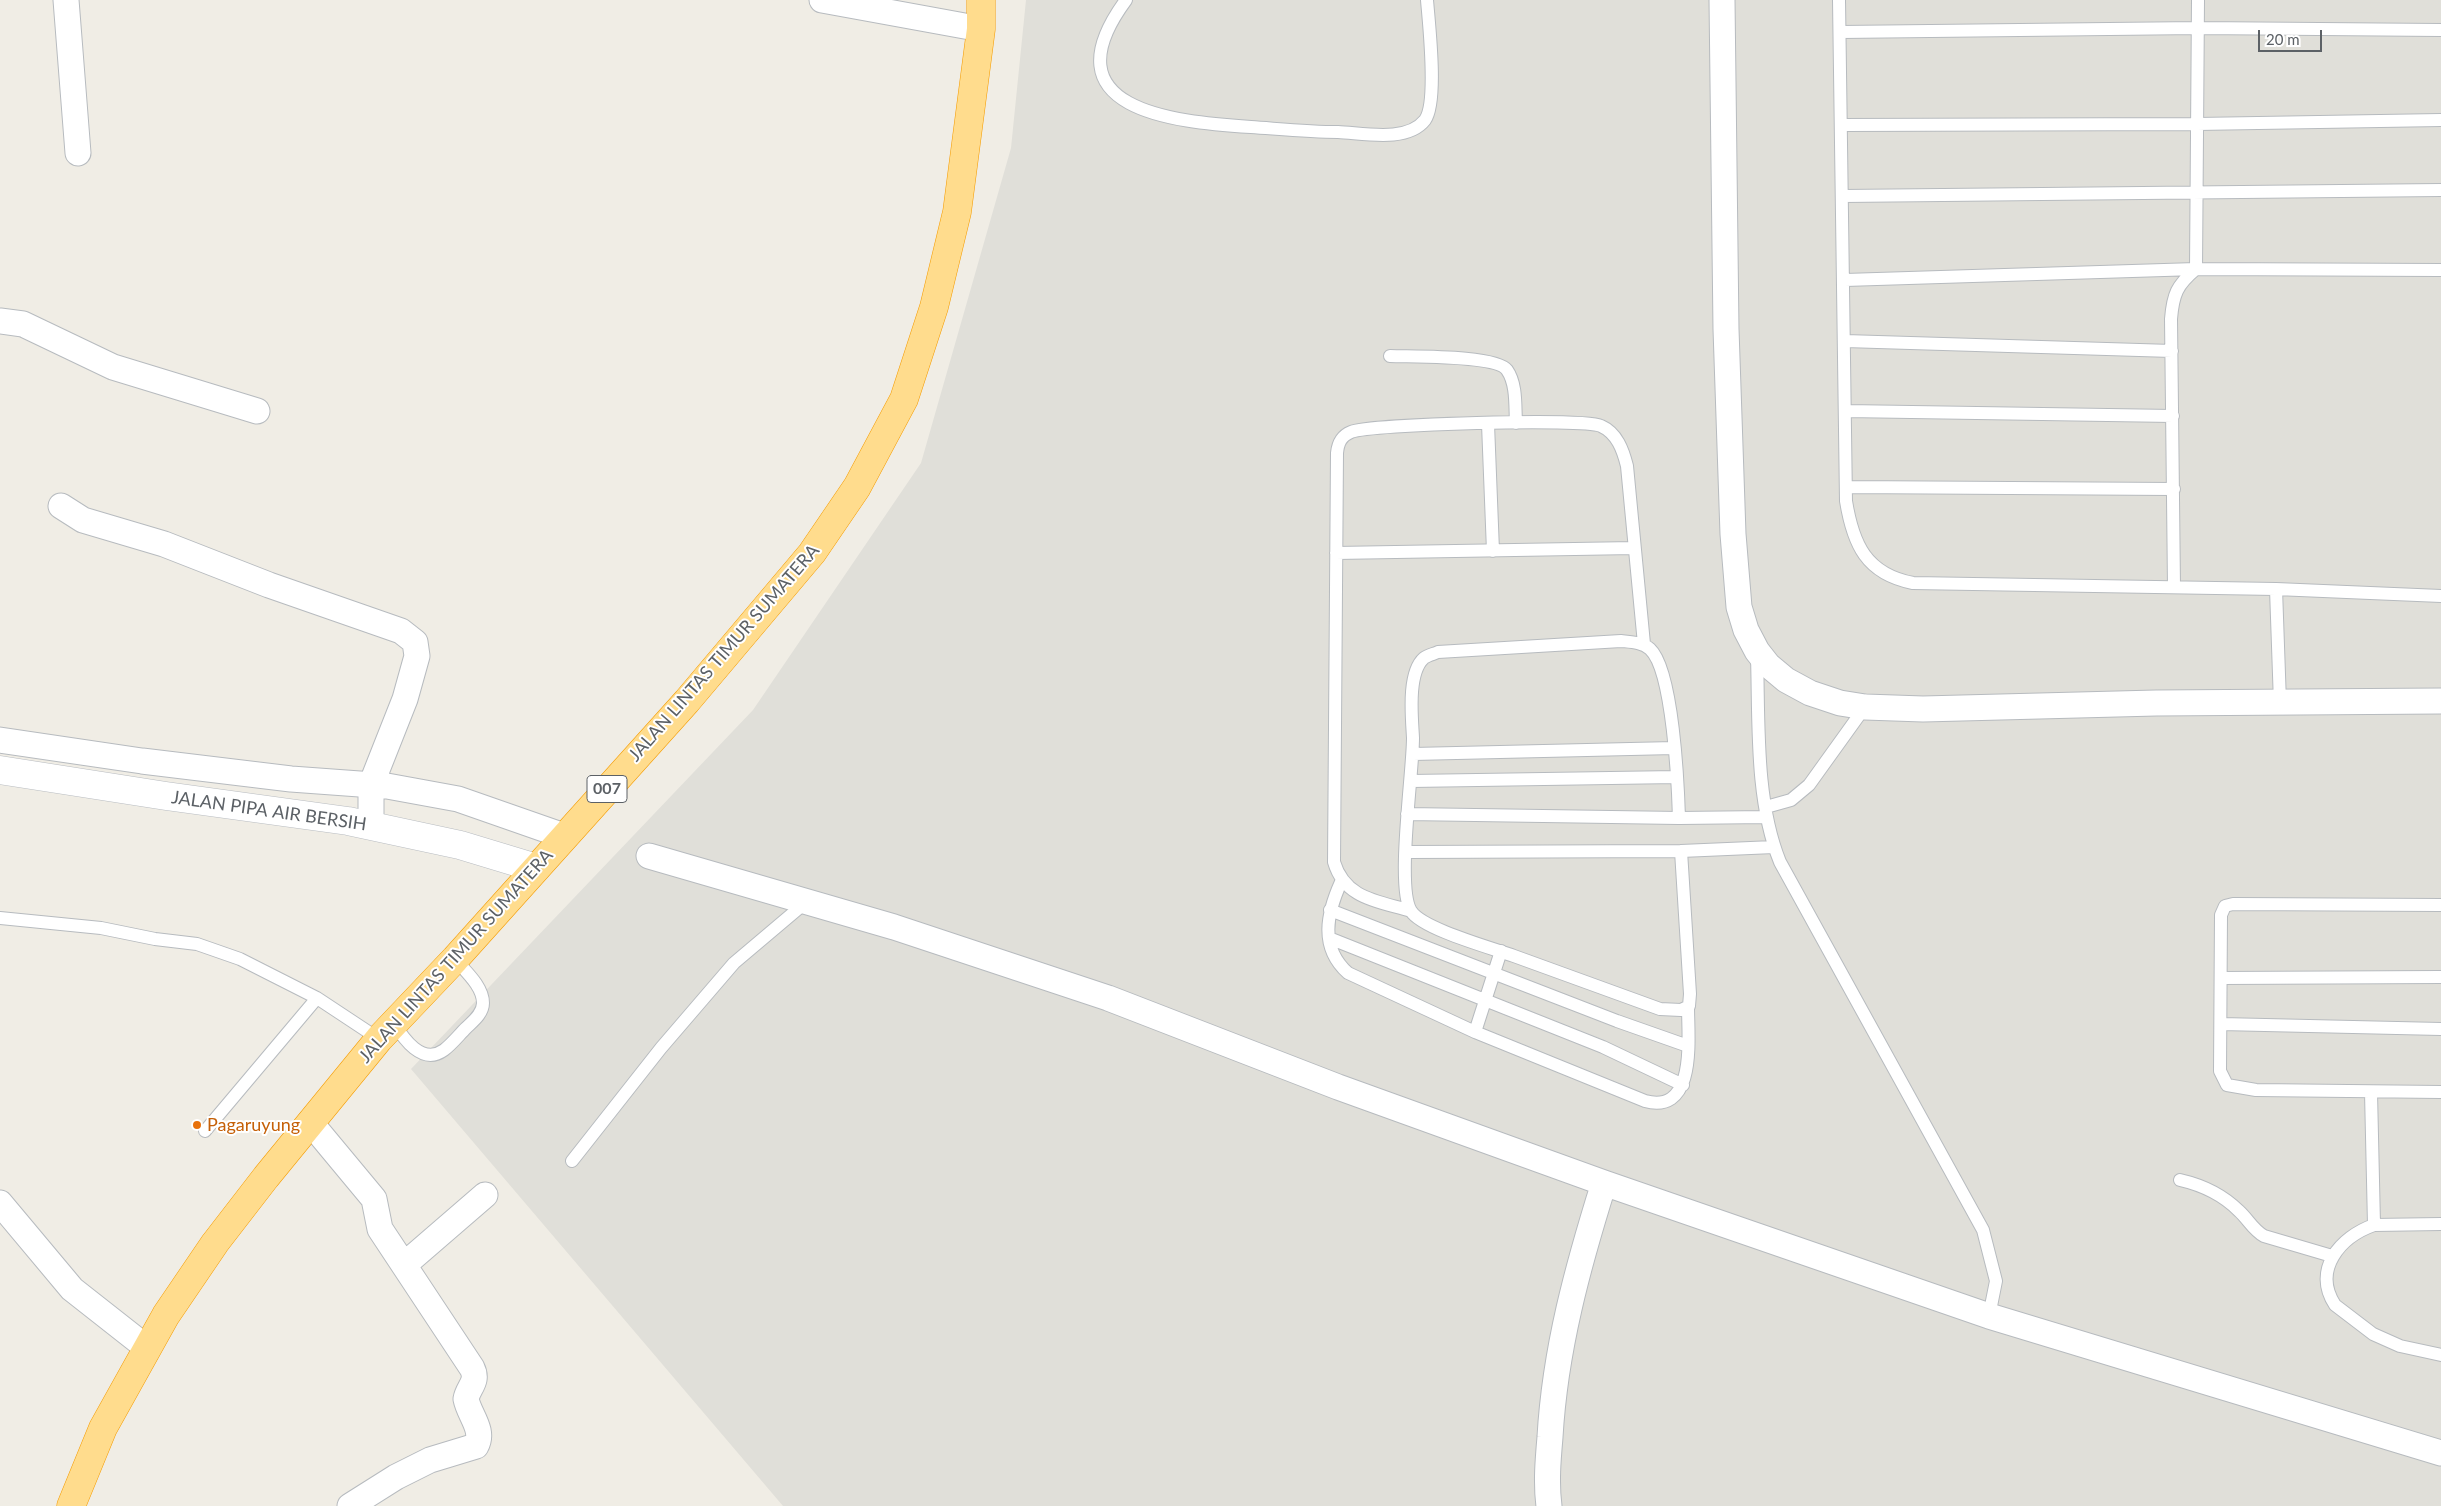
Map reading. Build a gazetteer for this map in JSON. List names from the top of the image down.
{
  "streets": {
    "highway": ["JALAN LINTAS TIMUR SUMATERA", "007"],
    "street": ["JALAN PIPA AIR BERSIH"]
  },
  "crossings": [
    ["JALAN LINTAS TIMUR SUMATERA", "JALAN PIPA AIR BERSIH"]
  ],
  "places": ["Pagaruyung"],
  "scale_bar": "20 m"
}
